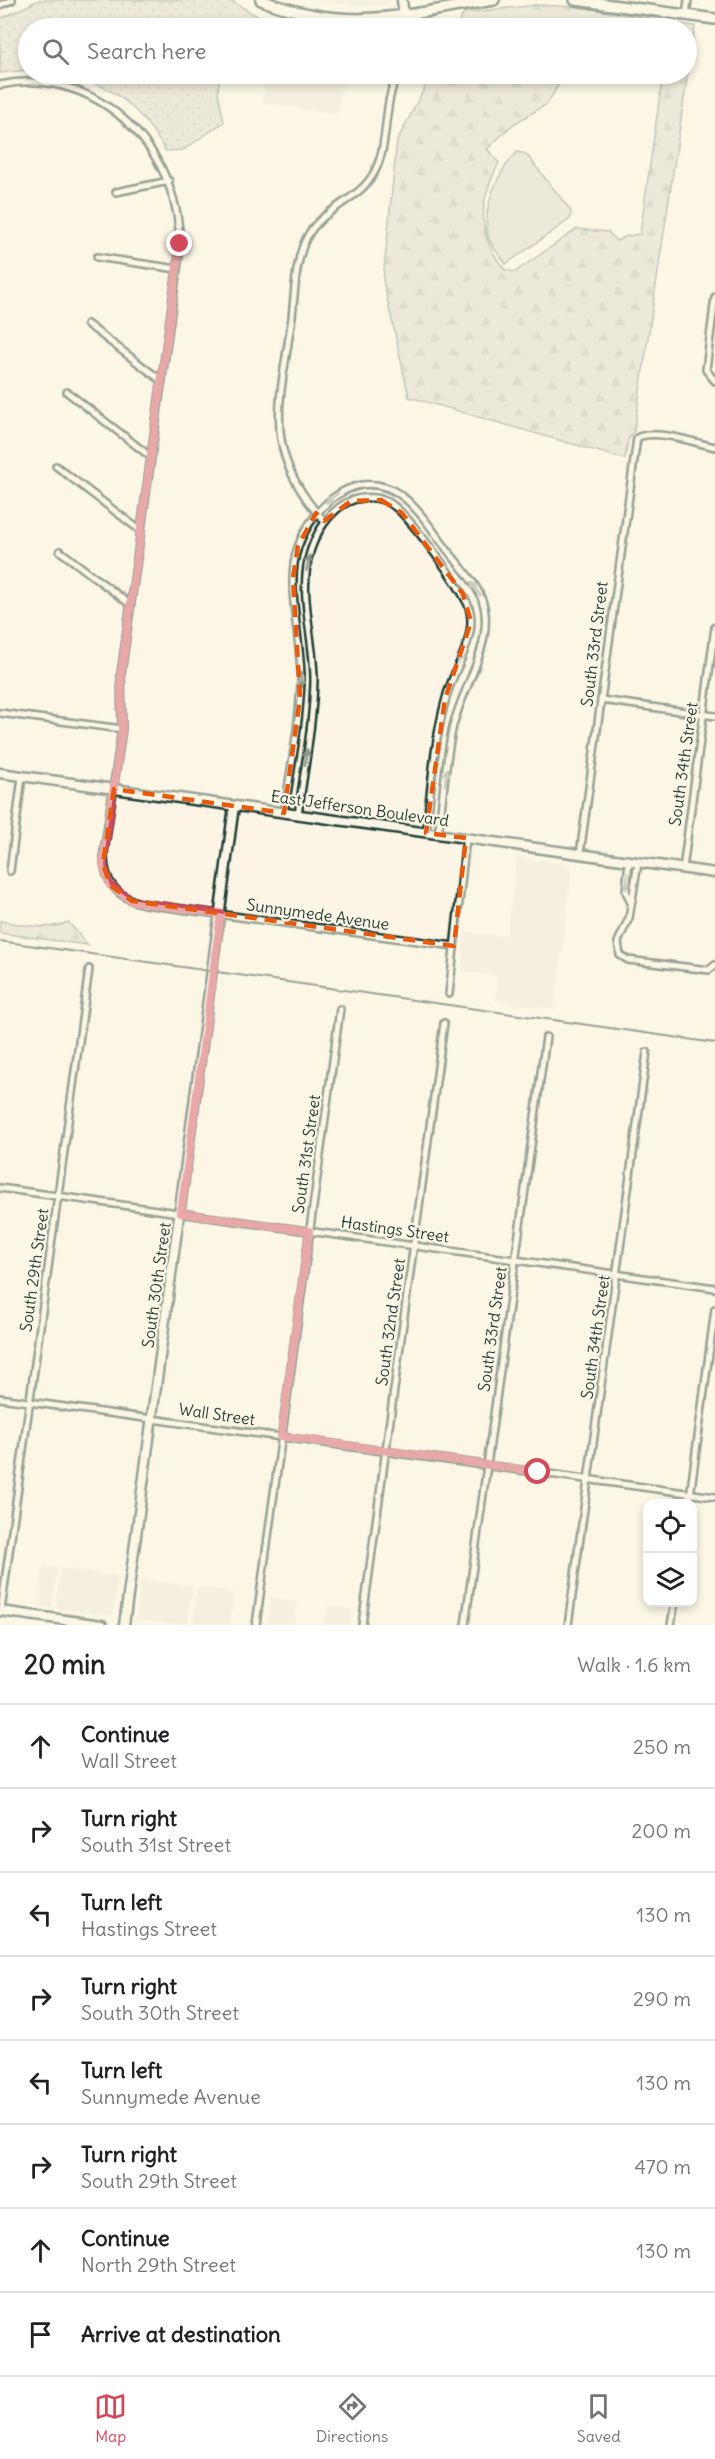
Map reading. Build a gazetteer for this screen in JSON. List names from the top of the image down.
{
  "streets": {
    "street": [
      "South 33rd Street",
      "South 34th Street",
      "East Jefferson Boulevard",
      "Sunnymede Avenue",
      "South 31st Street",
      "Hastings Street",
      "South 29th Street",
      "South 30th Street",
      "South 32nd Street",
      "Wall Street"
    ]
  },
  "crossings": [
    ["South 33rd Street", "East Jefferson Boulevard"],
    ["South 33rd Street", "Hastings Street"],
    ["South 33rd Street", "Wall Street"],
    ["South 34th Street", "East Jefferson Boulevard"],
    ["South 34th Street", "Hastings Street"],
    ["South 34th Street", "Wall Street"],
    ["East Jefferson Boulevard", "Sunnymede Avenue"],
    ["East Jefferson Boulevard", "South 30th Street"],
    ["Sunnymede Avenue", "South 30th Street"],
    ["South 31st Street", "Hastings Street"],
    ["South 31st Street", "Wall Street"],
    ["Hastings Street", "South 29th Street"],
    ["Hastings Street", "South 30th Street"],
    ["Hastings Street", "South 32nd Street"],
    ["South 29th Street", "Wall Street"],
    ["South 30th Street", "Wall Street"],
    ["South 32nd Street", "Wall Street"]
  ],
  "page": {
    "search": "Search here",
    "heading": ["20 min", "Walk · 1.6 km"],
    "list": [
      ["Continue", "Wall Street", "250 m"],
      ["Turn right", "South 31st Street", "200 m"],
      ["Turn left", "Hastings Street", "130 m"],
      ["Turn right", "South 30th Street", "290 m"],
      ["Turn left", "Sunnymede Avenue", "130 m"],
      ["Turn right", "South 29th Street", "470 m"],
      ["Continue", "North 29th Street", "130 m"],
      "Arrive at destination"
    ],
    "nav": ["Map", "Directions", "Saved"]
  }
}
